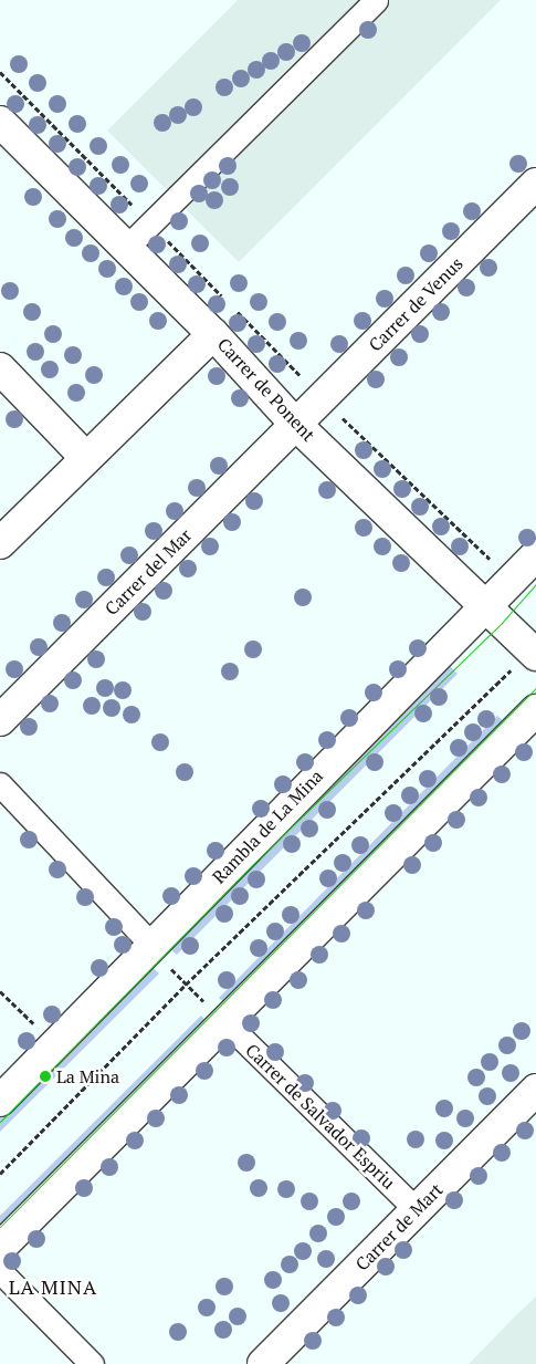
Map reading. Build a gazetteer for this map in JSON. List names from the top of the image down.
{
  "streets": {
    "street": [
      "Carrer de Venus",
      "Carrer de Ponent",
      "Carrer del Mar",
      "Rambla de La Mina",
      "Carrer de Salvador Espriu",
      "Carrer de Mart"
    ]
  },
  "crossings": [
    ["Carrer de Venus", "Carrer de Ponent"],
    ["Carrer de Venus", "Carrer del Mar"],
    ["Carrer de Ponent", "Carrer del Mar"],
    ["Carrer de Ponent", "Rambla de La Mina"],
    ["Carrer de Salvador Espriu", "Carrer de Mart"]
  ],
  "districts": ["LA MINA"],
  "places": ["La Mina"]
}
